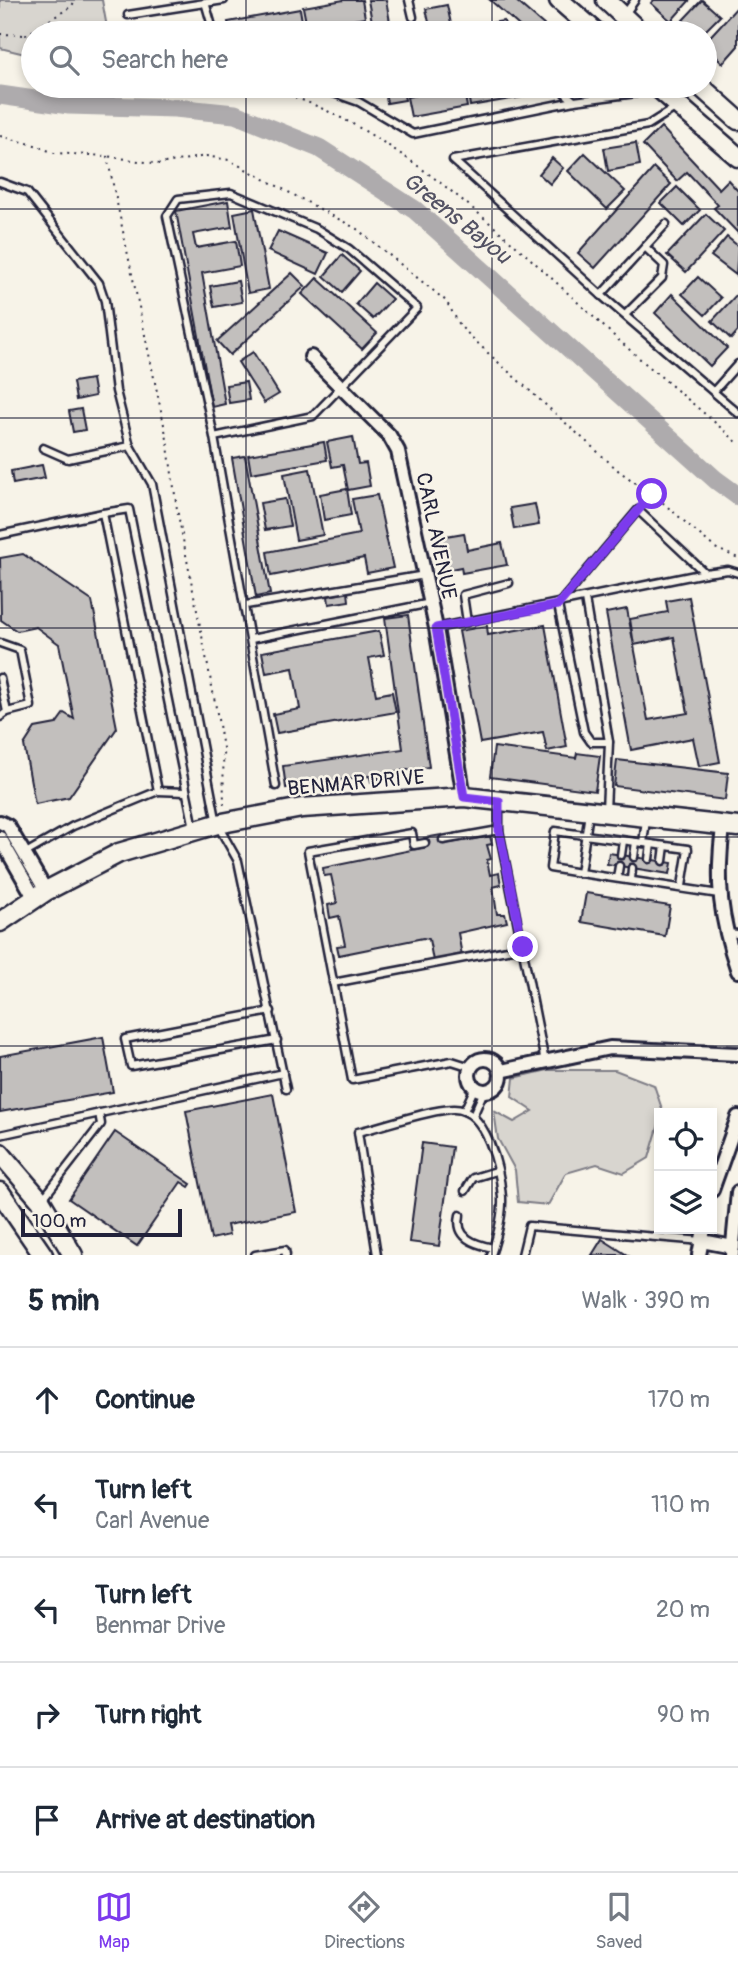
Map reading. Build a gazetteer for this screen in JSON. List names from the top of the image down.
{
  "streets": {
    "street": ["CARL AVENUE", "BENMAR DRIVE"]
  },
  "crossings": [
    ["CARL AVENUE", "BENMAR DRIVE"]
  ],
  "water": ["Greens Bayou"],
  "scale_bar": "100 m",
  "page": {
    "search": "Search here",
    "scale": "100 m",
    "heading": ["5 min", "Walk · 390 m"],
    "list": [
      ["Continue", "170 m"],
      ["Turn left", "Carl Avenue", "110 m"],
      ["Turn left", "Benmar Drive", "20 m"],
      ["Turn right", "90 m"],
      "Arrive at destination"
    ],
    "nav": ["Map", "Directions", "Saved"]
  }
}
